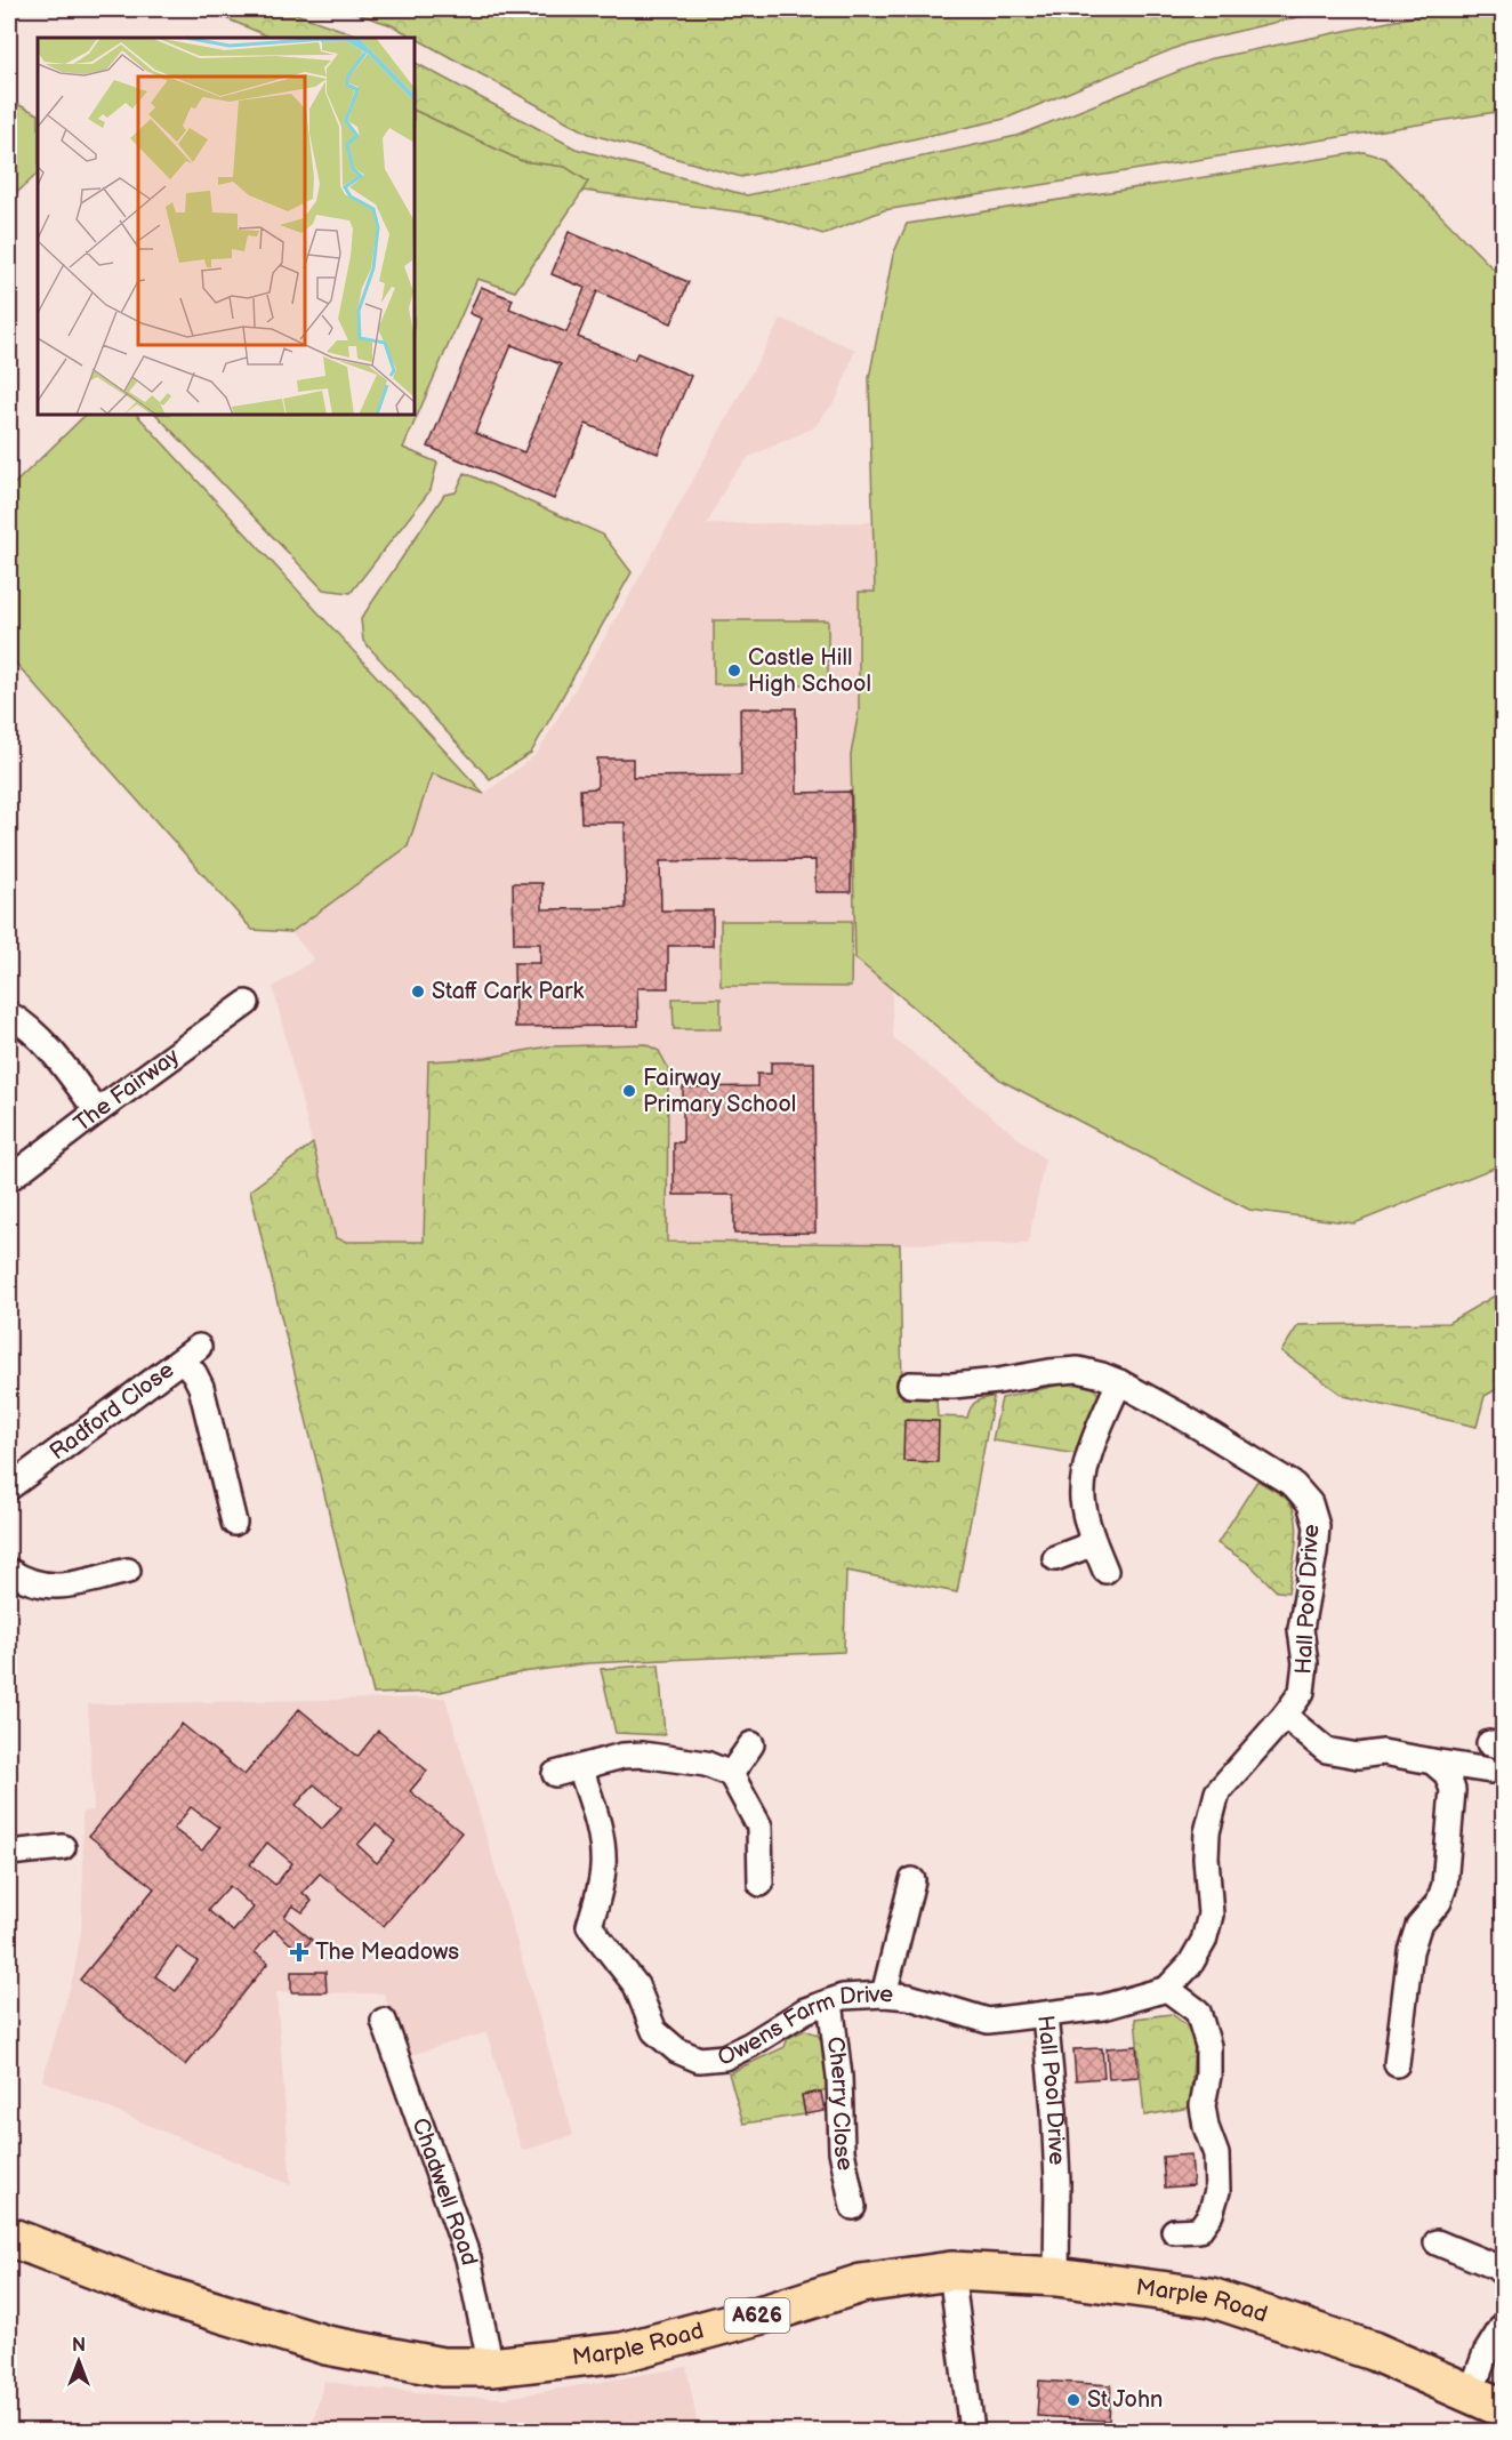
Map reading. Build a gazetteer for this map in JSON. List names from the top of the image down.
{
  "streets": {
    "main road": ["Marple Road", "A626"],
    "street": [
      "The Fairway",
      "Radford Close",
      "Hall Pool Drive",
      "Owens Farm Drive",
      "Cherry Close",
      "Chadwell Road"
    ]
  },
  "crossings": [
    ["Hall Pool Drive", "Owens Farm Drive"],
    ["Hall Pool Drive", "Marple Road"],
    ["Owens Farm Drive", "Cherry Close"],
    ["Chadwell Road", "Marple Road"]
  ],
  "places": {
    "other": [
      "Castle Hill High School",
      "Staff Cark Park",
      "Fairway Primary School",
      "St John"
    ],
    "health": ["The Meadows"]
  },
  "north": "top"
}
